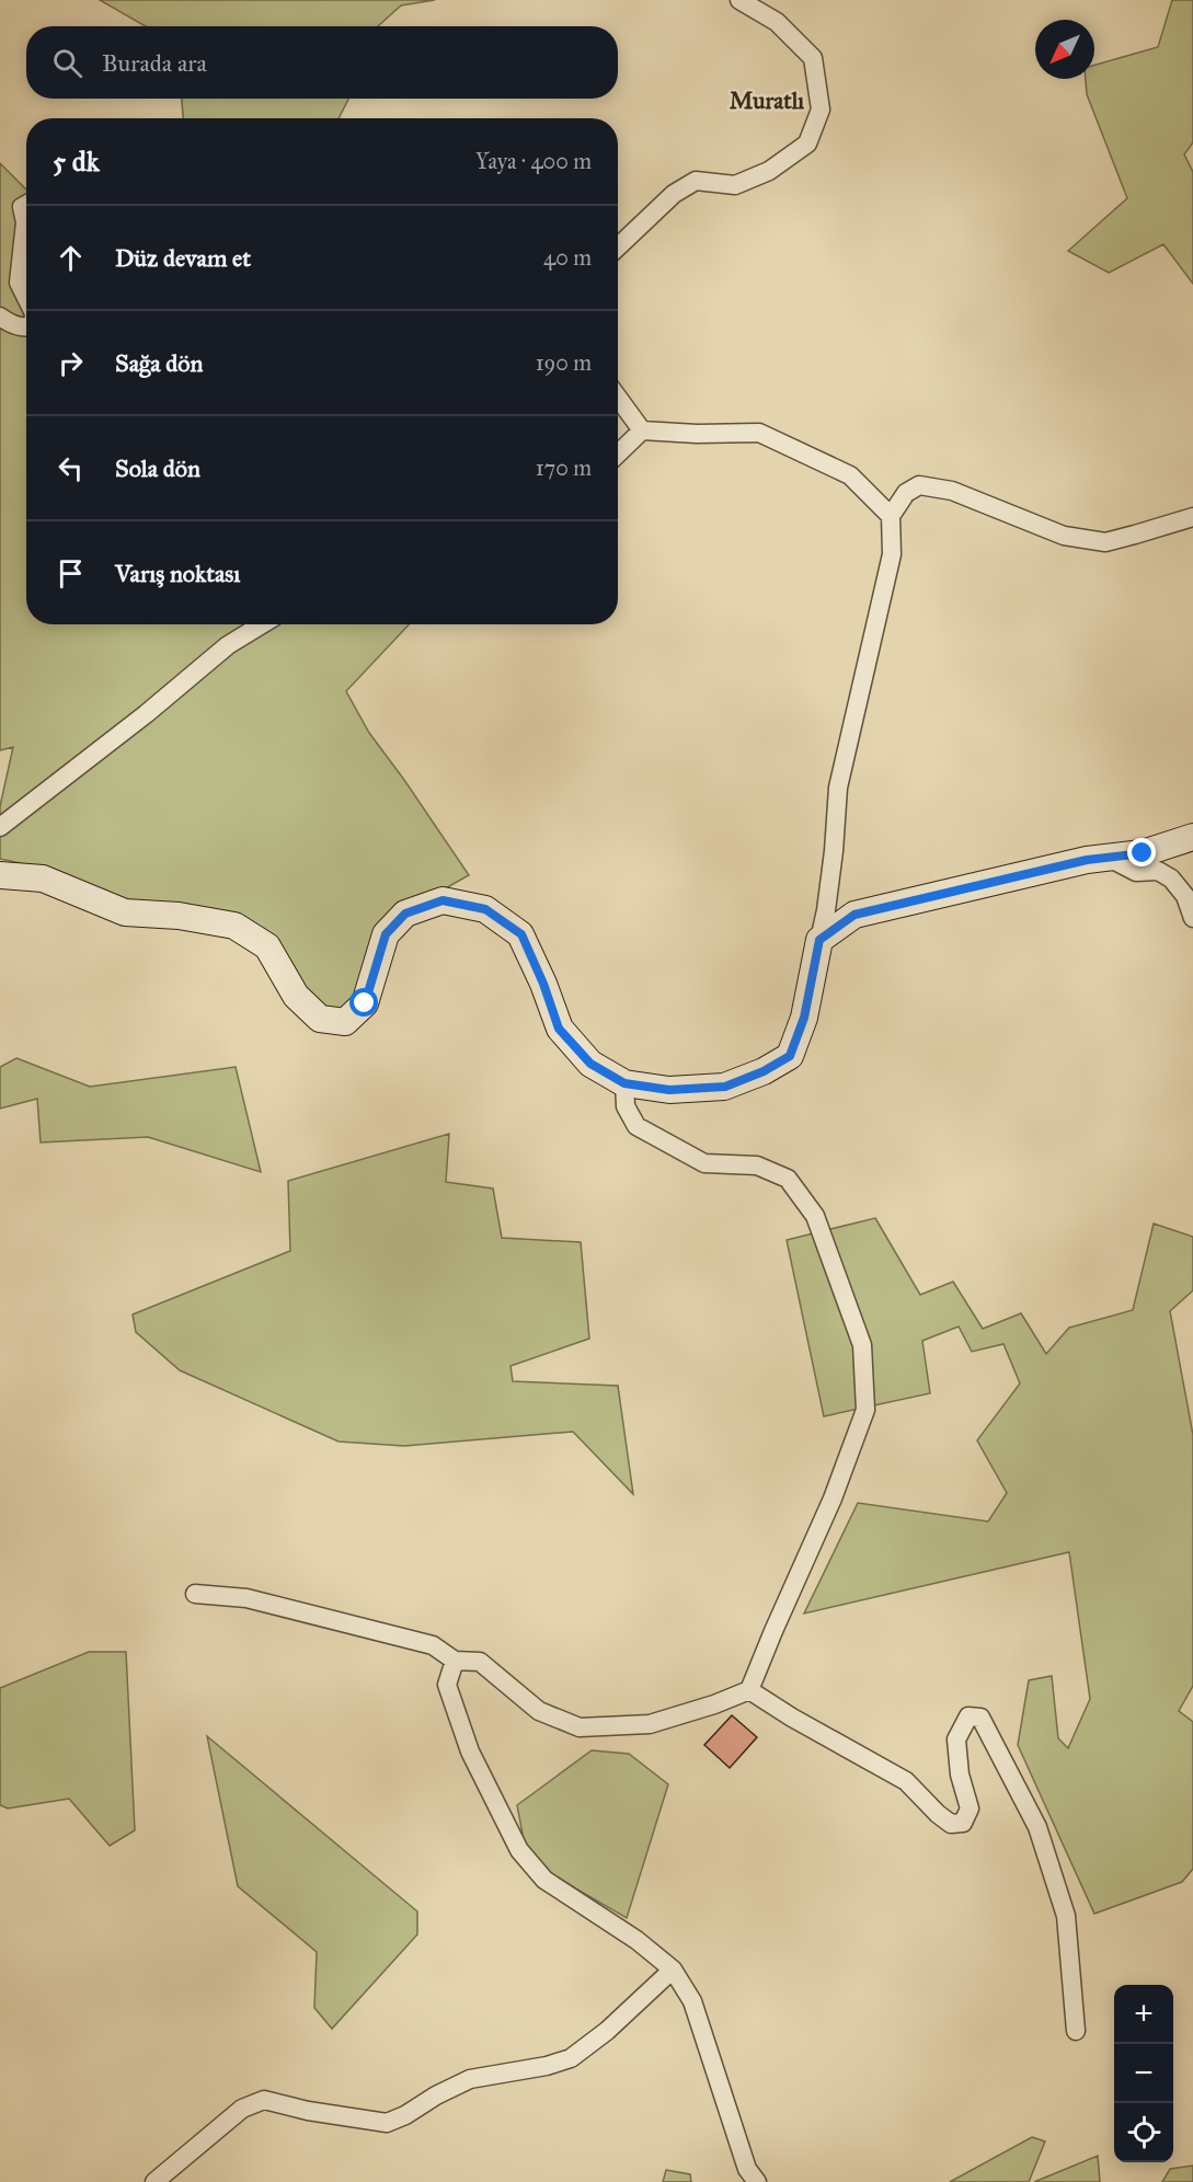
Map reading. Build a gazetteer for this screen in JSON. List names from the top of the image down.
{
  "districts": ["Muratlı"],
  "north": "bottom left",
  "page": {
    "search": "Burada ara",
    "heading": ["5 dk", "Yaya · 400 m"],
    "list": [
      ["Düz devam et", "40 m"],
      ["Sağa dön", "190 m"],
      ["Sola dön", "170 m"],
      "Varış noktası"
    ],
    "map_buttons": ["+", "−"]
  }
}
